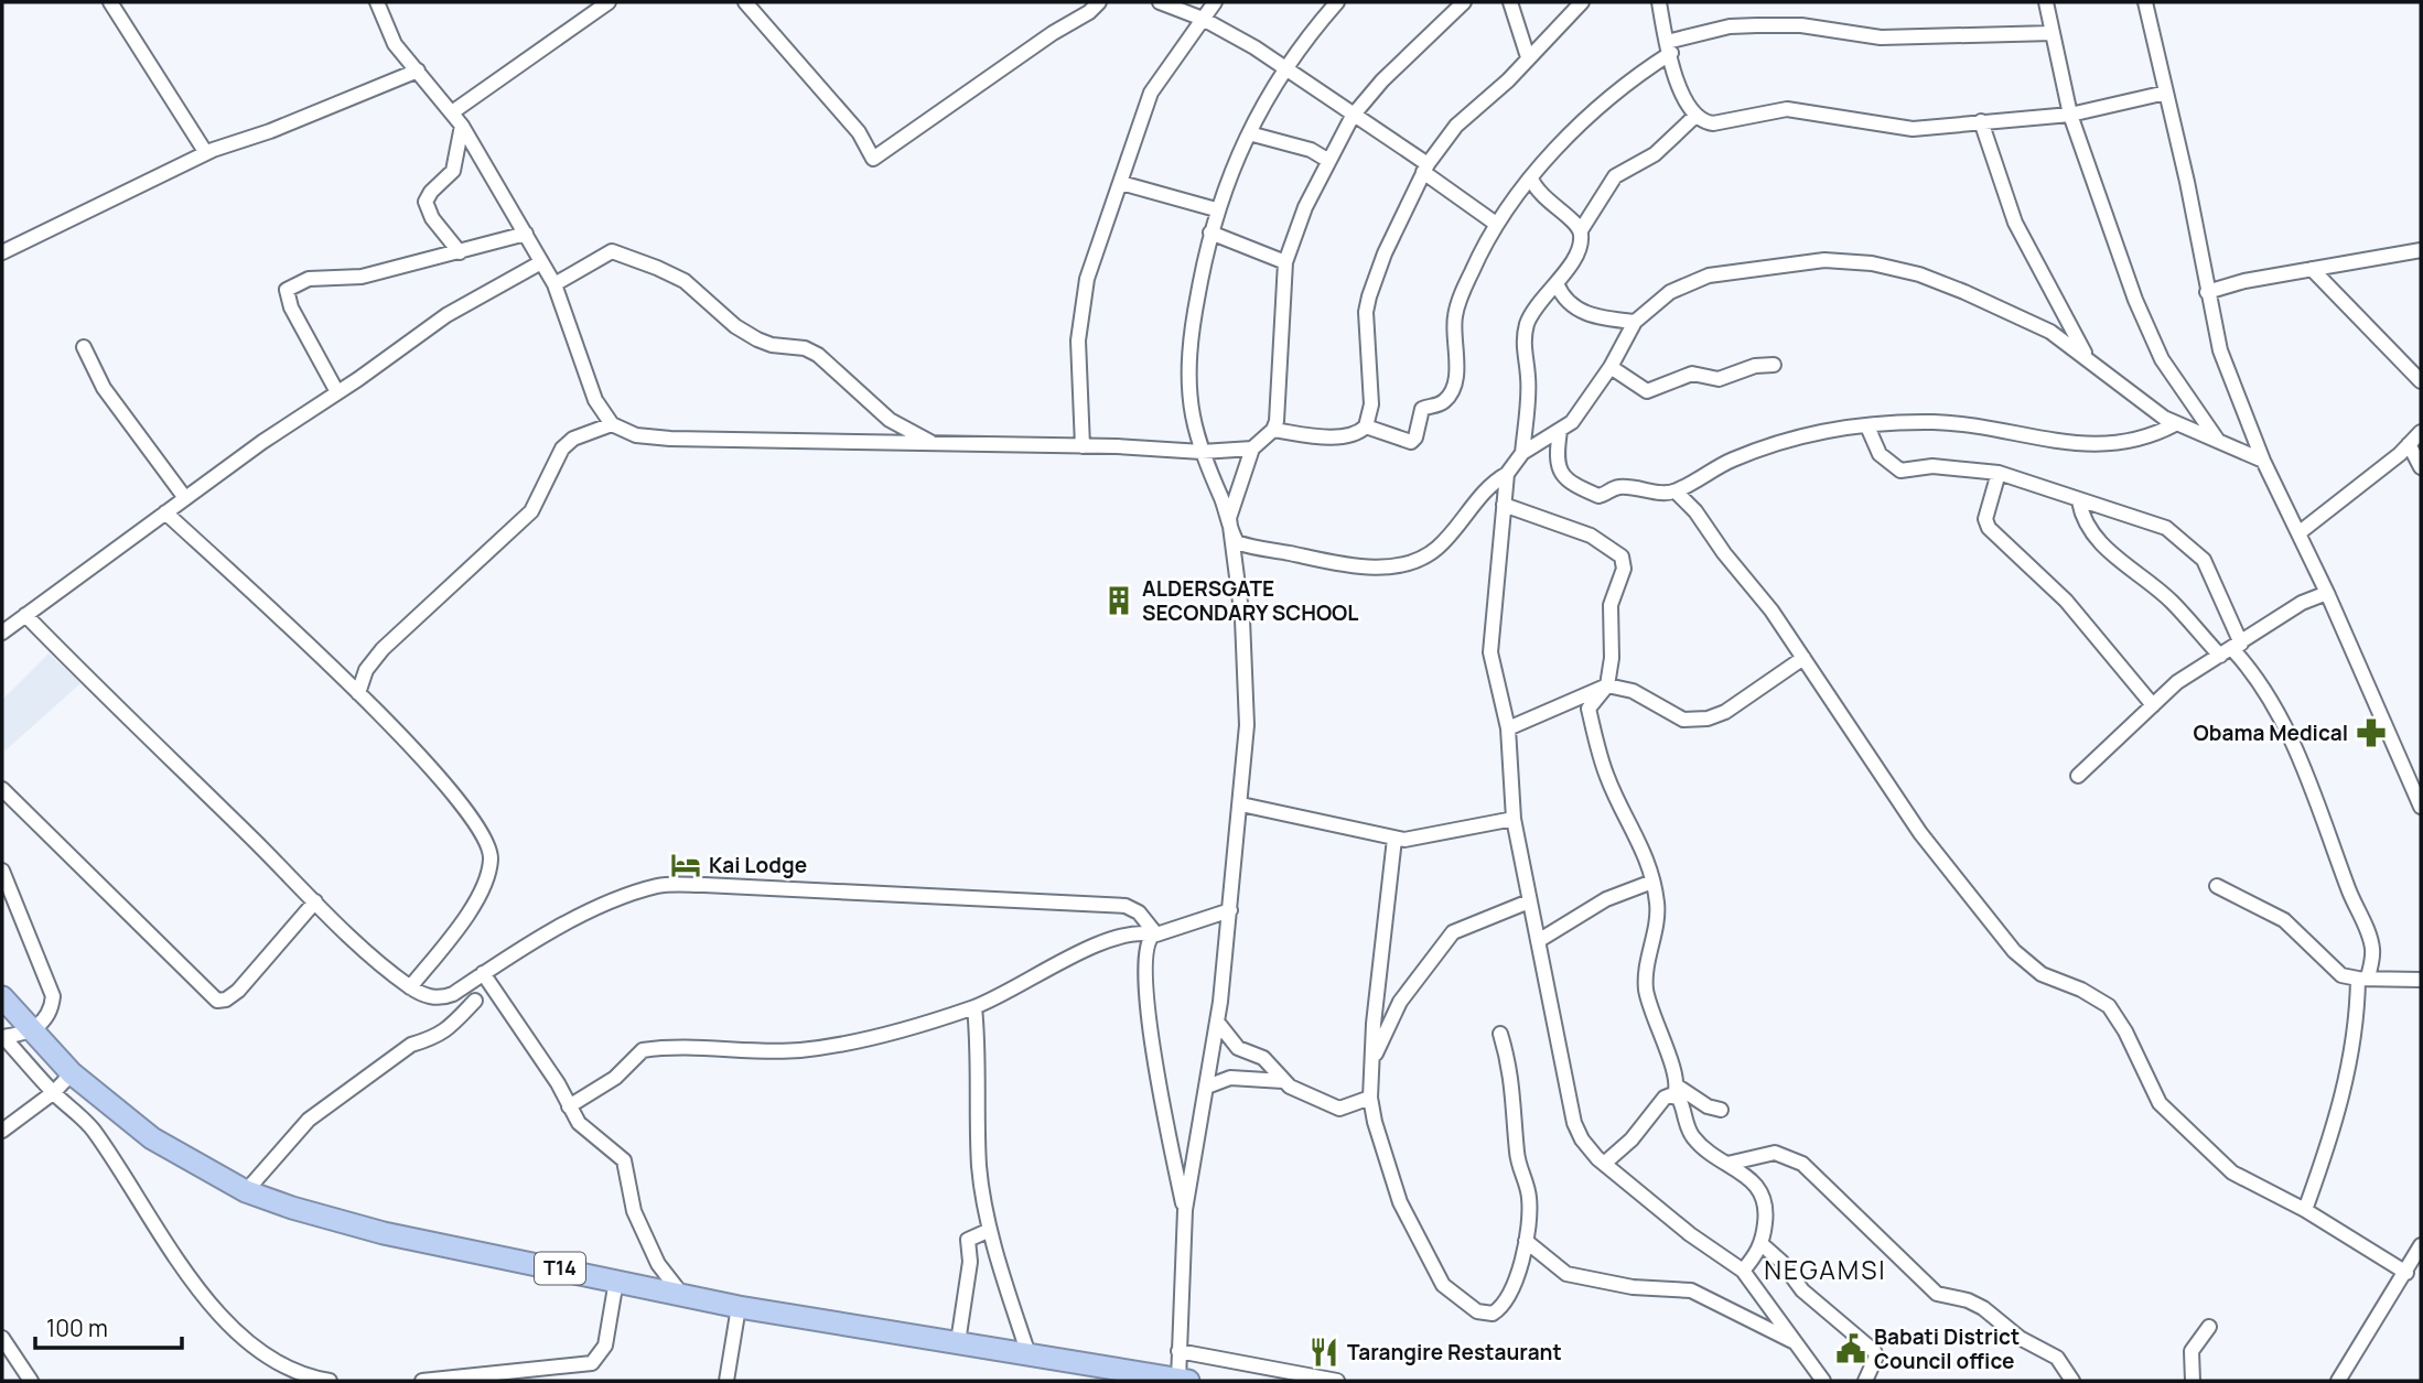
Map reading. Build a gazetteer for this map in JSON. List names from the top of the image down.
{
  "streets": {
    "highway": ["T14"]
  },
  "districts": ["NEGAMSI"],
  "places": {
    "building": ["ALDERSGATE SECONDARY SCHOOL"],
    "pharmacy": ["Obama Medical"],
    "hotel": ["Kai Lodge"],
    "public building": ["Babati District Council office"],
    "restaurant": ["Tarangire Restaurant"]
  },
  "scale_bar": "100 m"
}
